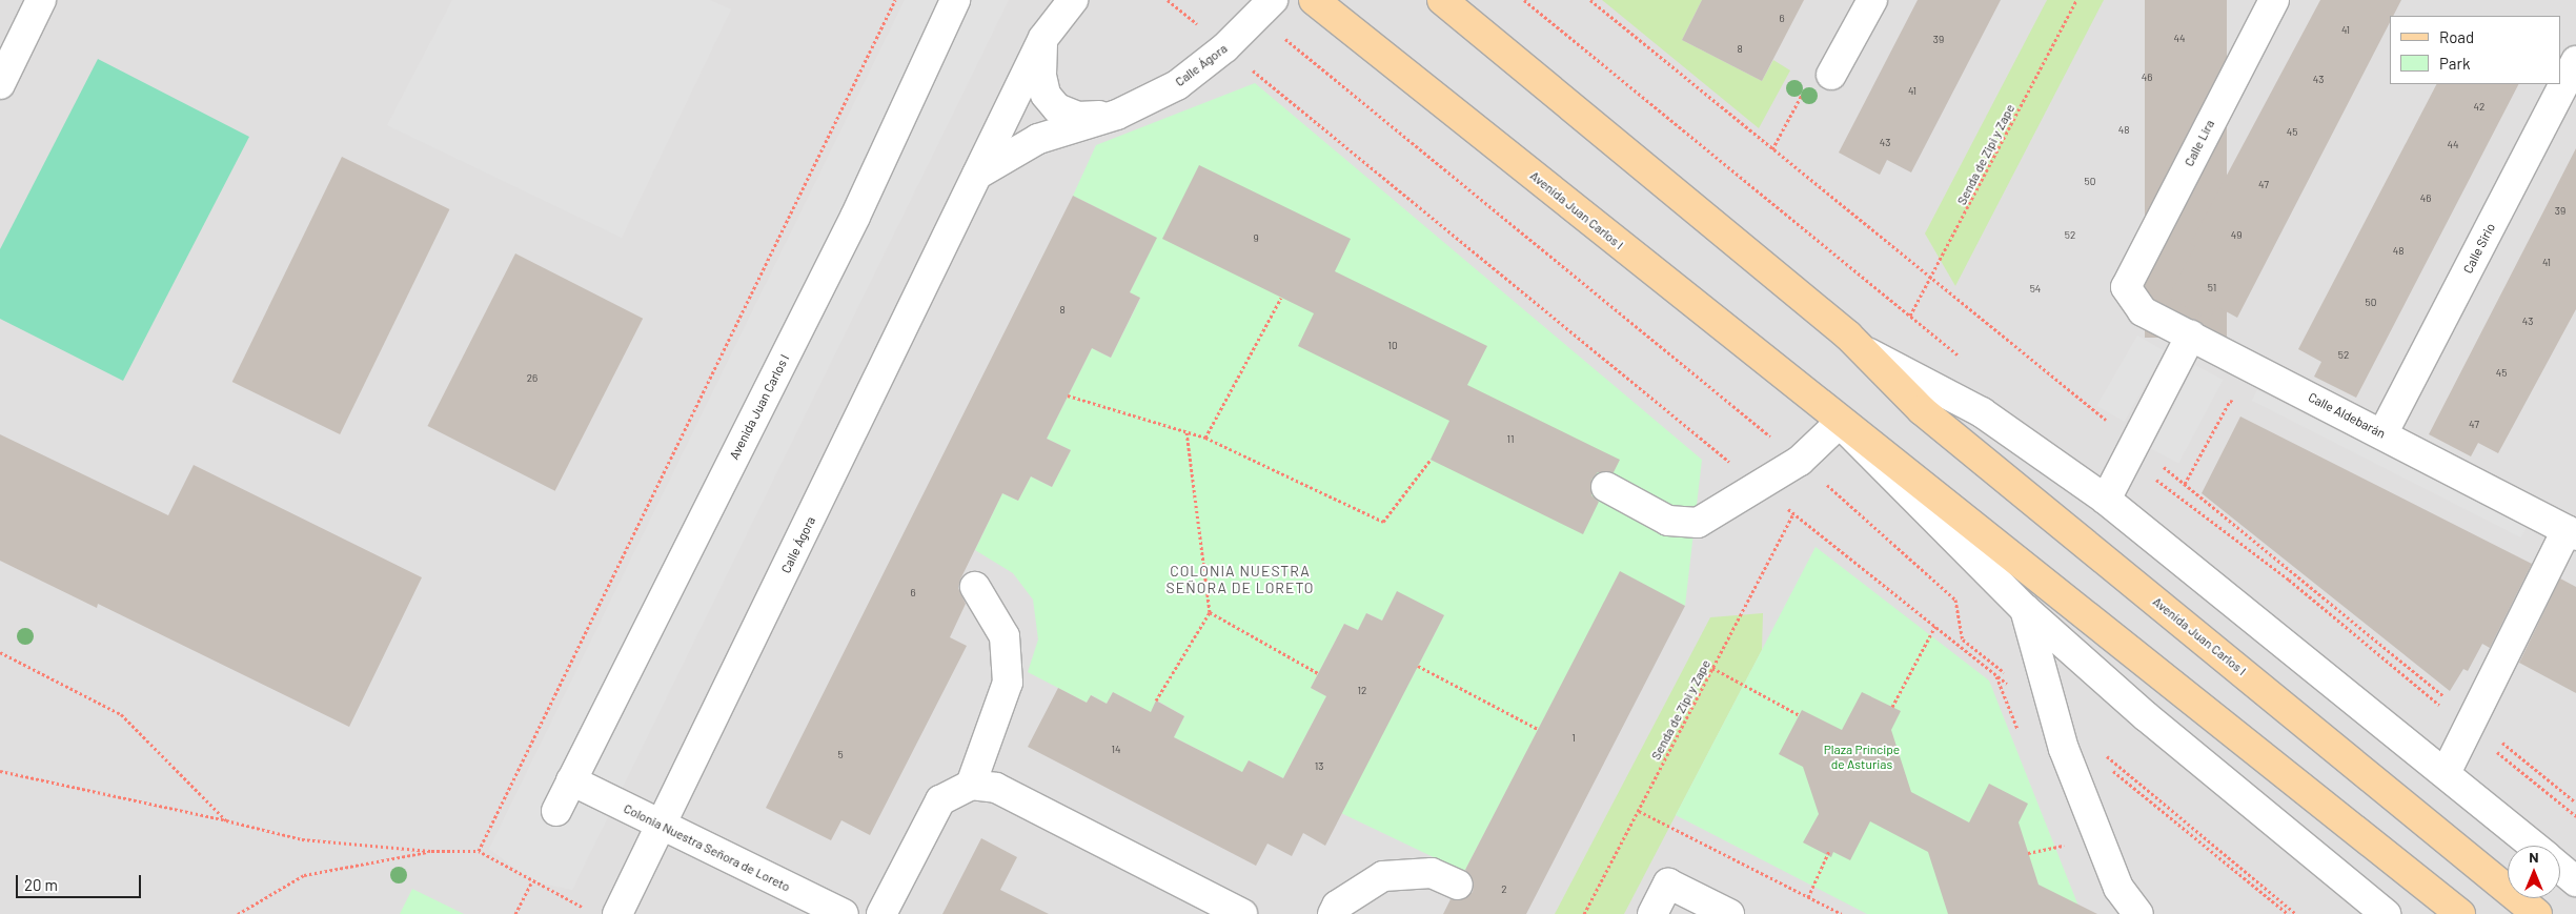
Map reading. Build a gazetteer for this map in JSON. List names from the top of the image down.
{
  "streets": {
    "main road": ["Avenida Juan Carlos I"],
    "street": [
      "Calle Ágora",
      "Calle Lira",
      "Calle Sirio",
      "Calle Aldebarán",
      "Colonia Nuestra Señora de Loreto"
    ],
    "path": ["Senda de Zipi y Zape"]
  },
  "crossings": [
    ["Calle Ágora", "Colonia Nuestra Señora de Loreto"],
    ["Calle Lira", "Calle Aldebarán"],
    ["Avenida Juan Carlos I", "Colonia Nuestra Señora de Loreto"],
    ["Calle Sirio", "Calle Aldebarán"]
  ],
  "districts": ["COLONIA NUESTRA SEÑORA DE LORETO"],
  "parks": ["Plaza Príncipe de Asturias"],
  "house_numbers": [
    "6",
    "41",
    "44",
    "39",
    "8",
    "46",
    "43",
    "41",
    "42",
    "48",
    "45",
    "43",
    "44",
    "50",
    "47",
    "46",
    "39",
    "52",
    "49",
    "9",
    "48",
    "41",
    "51",
    "54",
    "50",
    "8",
    "43",
    "10",
    "52",
    "45",
    "26",
    "47",
    "11",
    "6",
    "12",
    "1",
    "14",
    "5",
    "13",
    "2"
  ],
  "legend": ["Road", "Park"],
  "scale_bar": "20 m",
  "north": "top"
}
